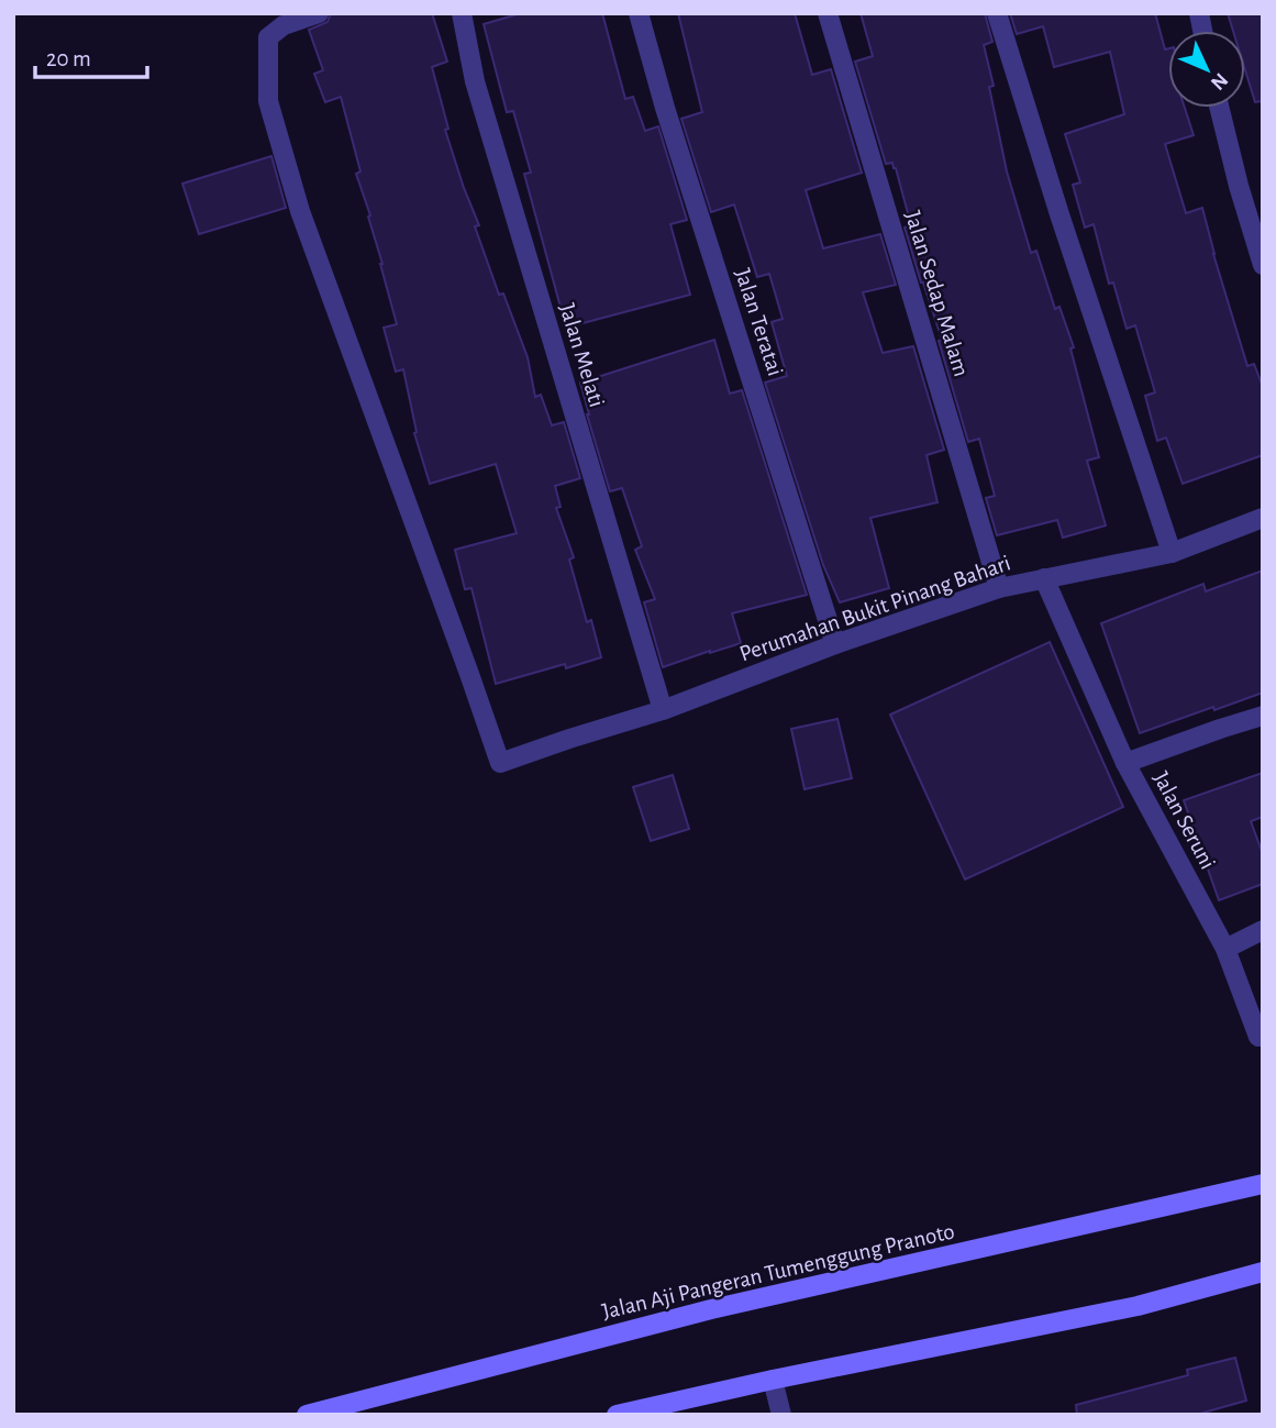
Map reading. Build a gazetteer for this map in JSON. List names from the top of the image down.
{
  "streets": {
    "main road": ["Jalan Aji Pangeran Tumenggung Pranoto"],
    "street": [
      "Jalan Sedap Malam",
      "Jalan Teratai",
      "Jalan Melati",
      "Perumahan Bukit Pinang Bahari",
      "Jalan Seruni"
    ]
  },
  "crossings": [
    ["Jalan Sedap Malam", "Perumahan Bukit Pinang Bahari"],
    ["Jalan Teratai", "Perumahan Bukit Pinang Bahari"],
    ["Jalan Melati", "Perumahan Bukit Pinang Bahari"]
  ],
  "scale_bar": "20 m",
  "north": "bottom right"
}
